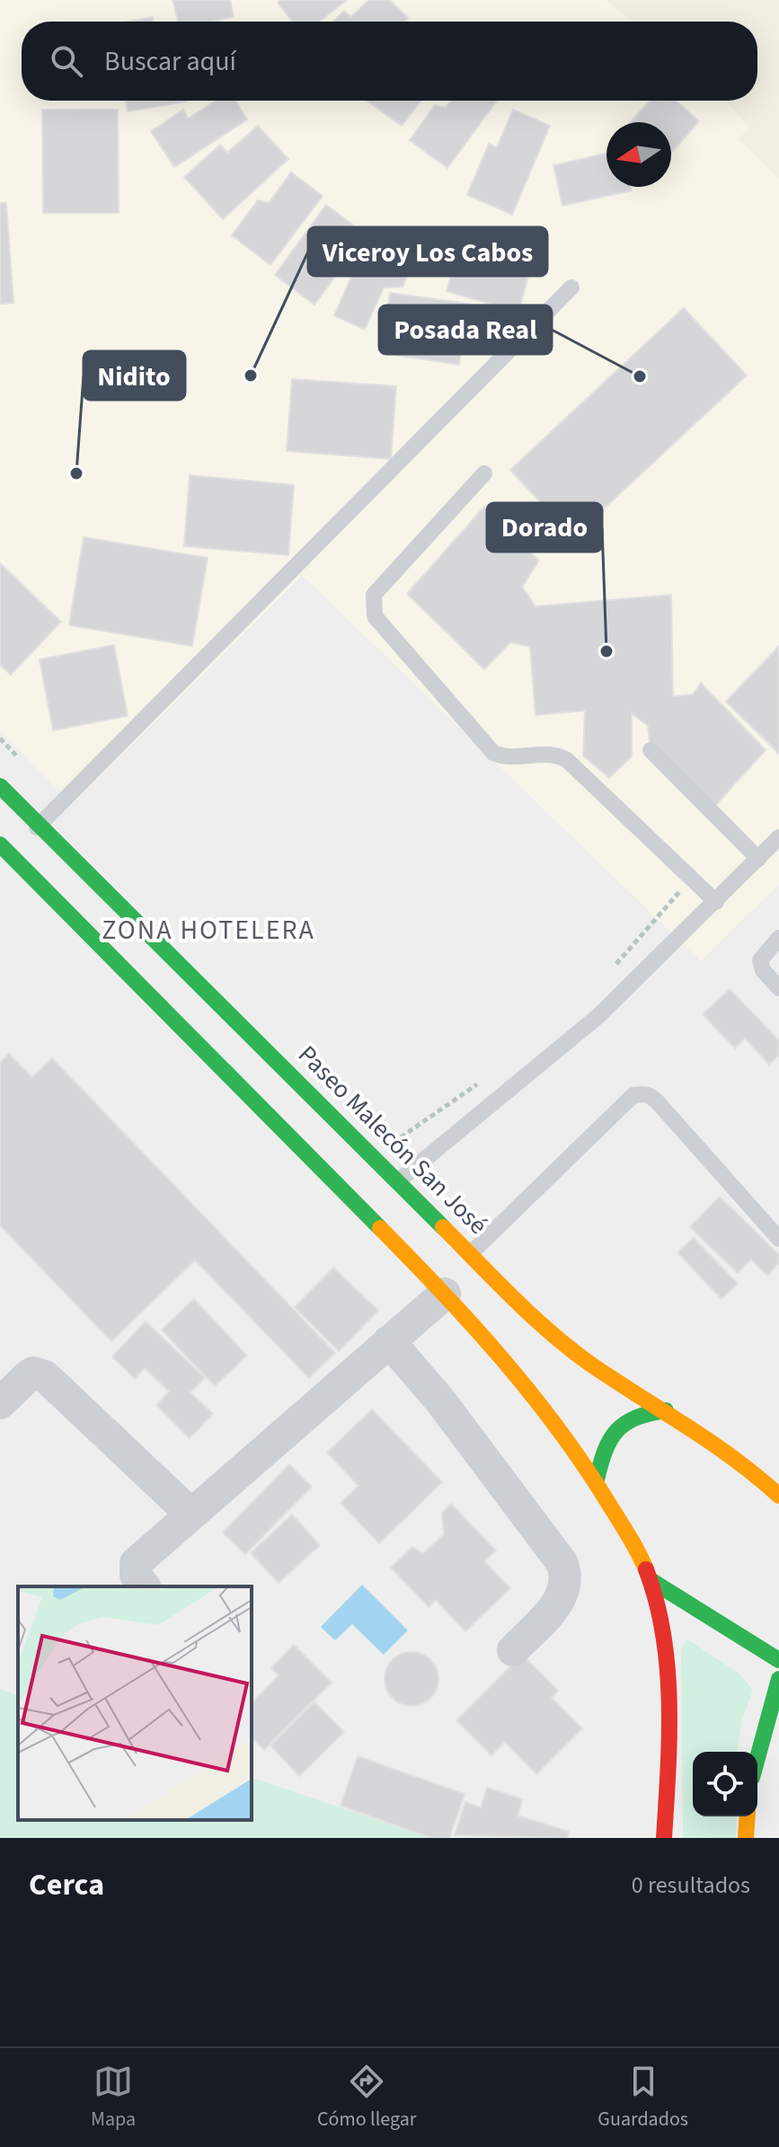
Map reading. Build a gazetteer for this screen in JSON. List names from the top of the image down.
{
  "streets": {
    "main road": ["Paseo Malecón San José"]
  },
  "districts": ["ZONA HOTELERA"],
  "places": [
    "Viceroy Los Cabos",
    "Posada Real",
    "Nidito",
    "Dorado"
  ],
  "north": "left",
  "page": {
    "search": "Buscar aquí",
    "heading": ["Cerca", "0 resultados"],
    "nav": ["Mapa", "Cómo llegar", "Guardados"]
  }
}
